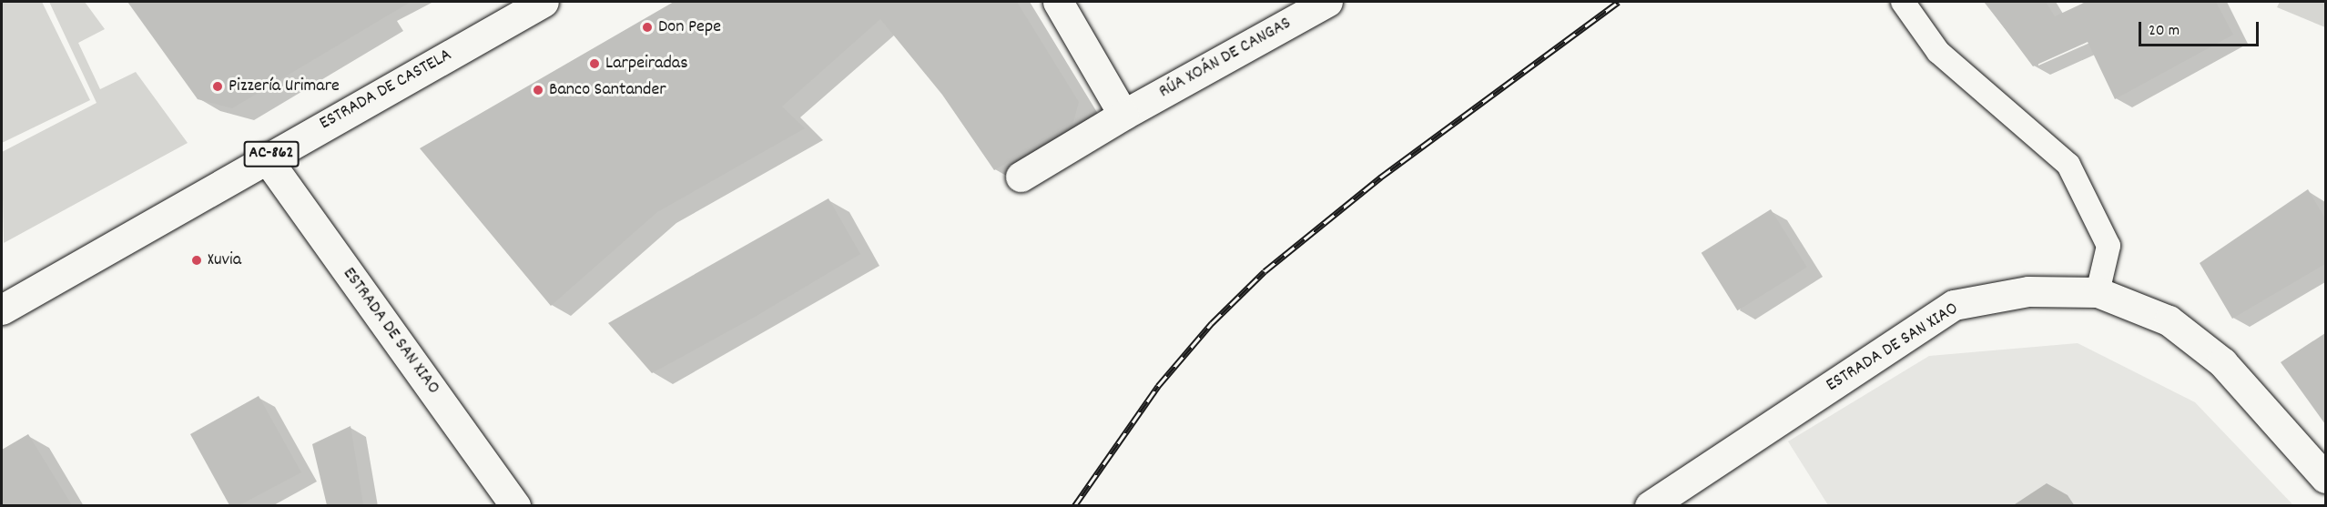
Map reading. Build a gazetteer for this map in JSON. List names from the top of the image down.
{
  "streets": {
    "street": [
      "RÚA XOÁN DE CANGAS",
      "ESTRADA DE CASTELA",
      "AC-862",
      "ESTRADA DE SAN XIAO"
    ]
  },
  "crossings": [
    ["ESTRADA DE CASTELA", "ESTRADA DE SAN XIAO"]
  ],
  "places": [
    "Don Pepe",
    "Larpeiradas",
    "Pizzería Urimare",
    "Banco Santander",
    "Xuvia"
  ],
  "scale_bar": "20 m"
}
